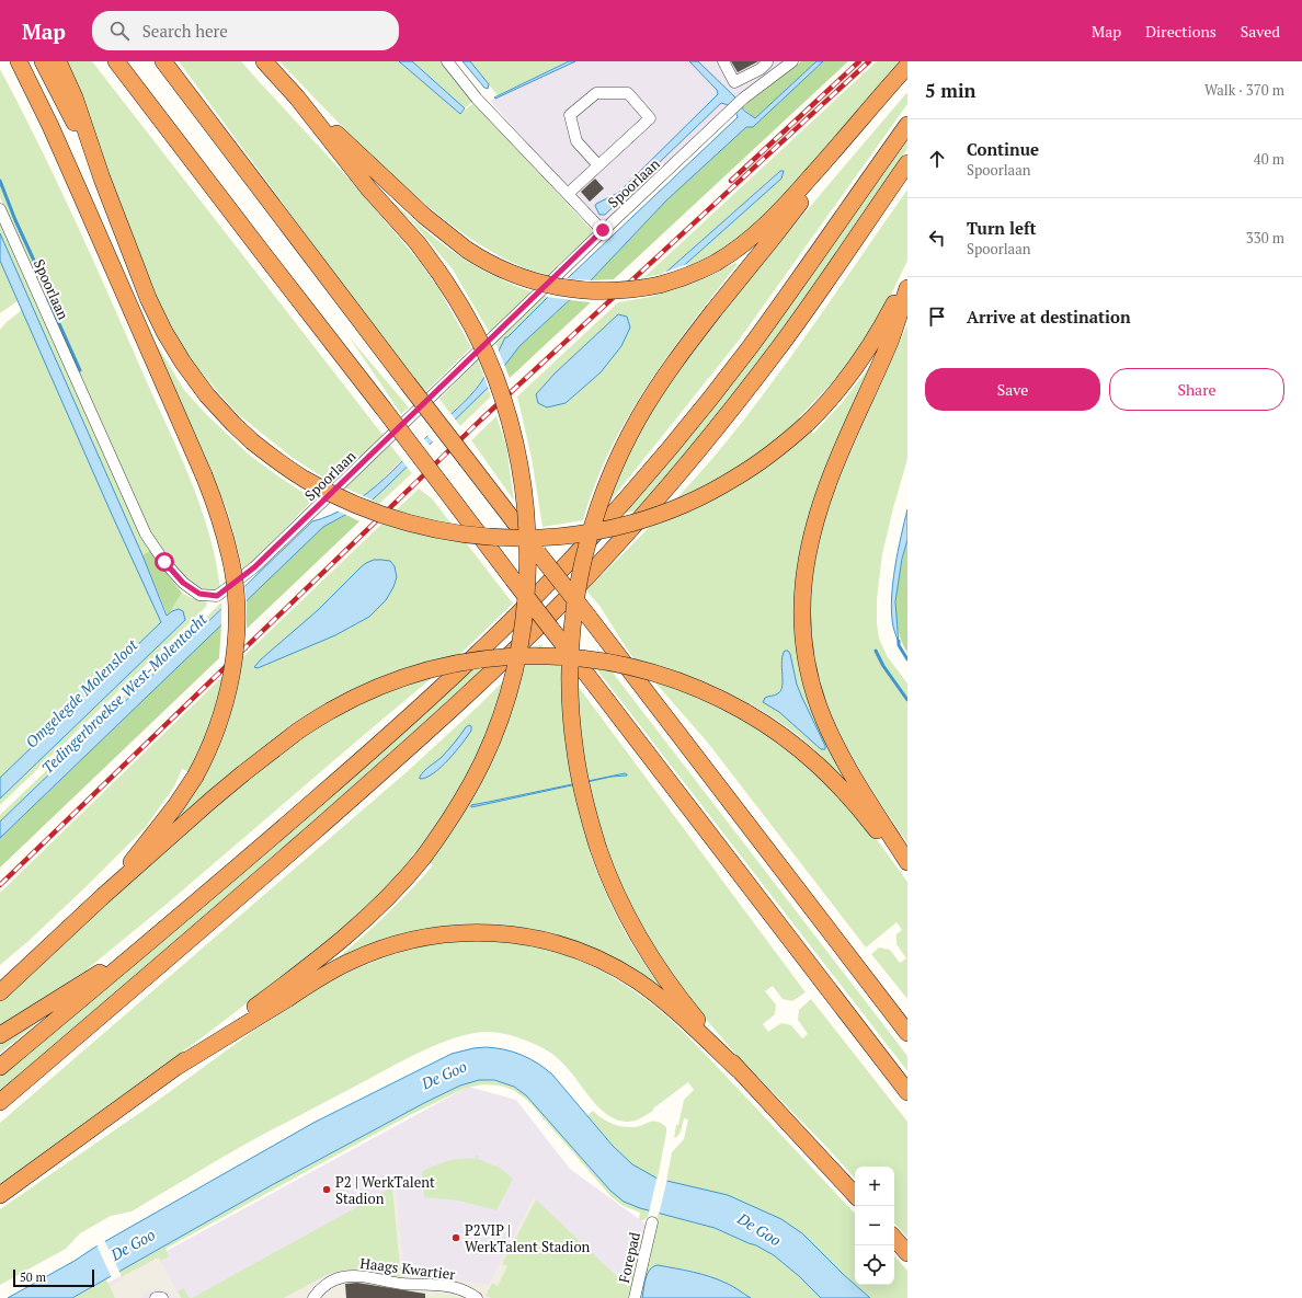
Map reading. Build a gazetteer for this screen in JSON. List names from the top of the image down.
{
  "streets": {
    "street": ["Spoorlaan", "Forepad", "Haags Kwartier"]
  },
  "water": ["Omgelegde Molensloot", "Tedingerbroekse West-Molentocht", "De Goo"],
  "places": ["P2 | WerkTalent Stadion", "P2VIP | WerkTalent Stadion"],
  "scale_bar": "50 m",
  "page": {
    "header": "Map",
    "search": "Search here",
    "nav": ["Map", "Directions", "Saved"],
    "heading": ["5 min", "Walk · 370 m"],
    "list": [
      ["Continue", "Spoorlaan", "40 m"],
      ["Turn left", "Spoorlaan", "330 m"],
      "Arrive at destination"
    ],
    "buttons": ["Save", "Share"],
    "map_buttons": ["+", "−"],
    "scale": "50 m"
  }
}
